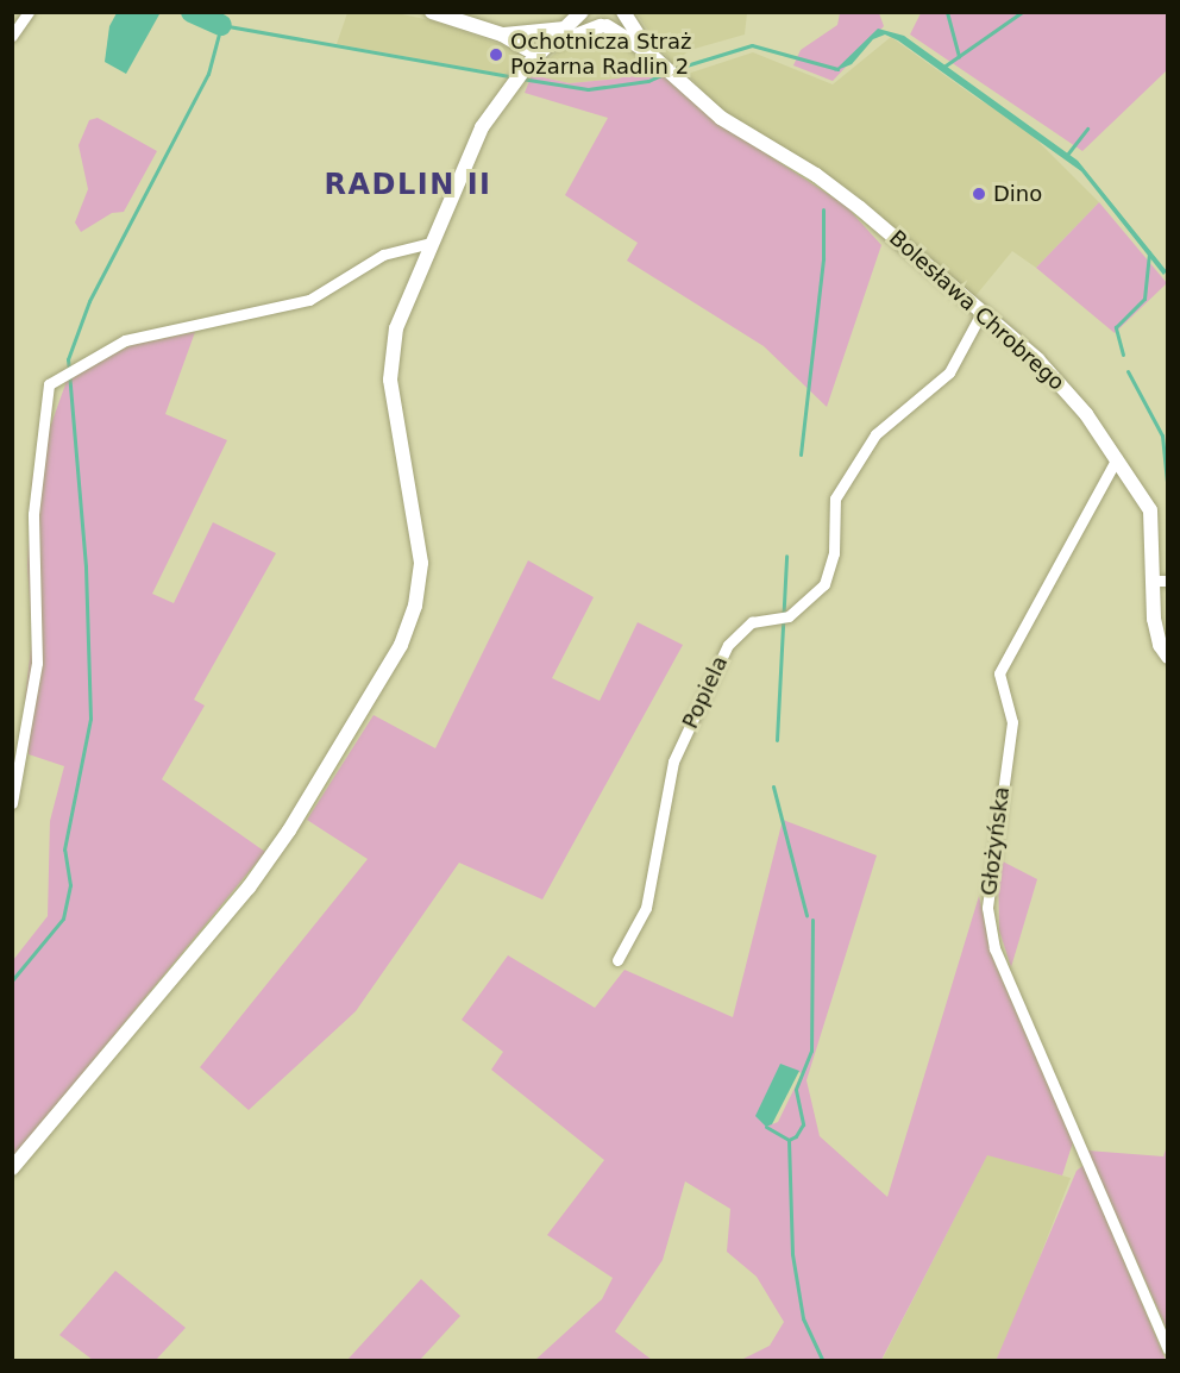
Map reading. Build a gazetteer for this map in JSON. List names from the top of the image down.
{
  "streets": {
    "street": ["Bolesława Chrobrego", "Popiela", "Głożyńska"]
  },
  "crossings": [
    ["Bolesława Chrobrego", "Popiela"],
    ["Bolesława Chrobrego", "Głożyńska"]
  ],
  "districts": ["RADLIN II"],
  "places": ["Ochotnicza Straż Pożarna Radlin 2", "Dino"]
}
